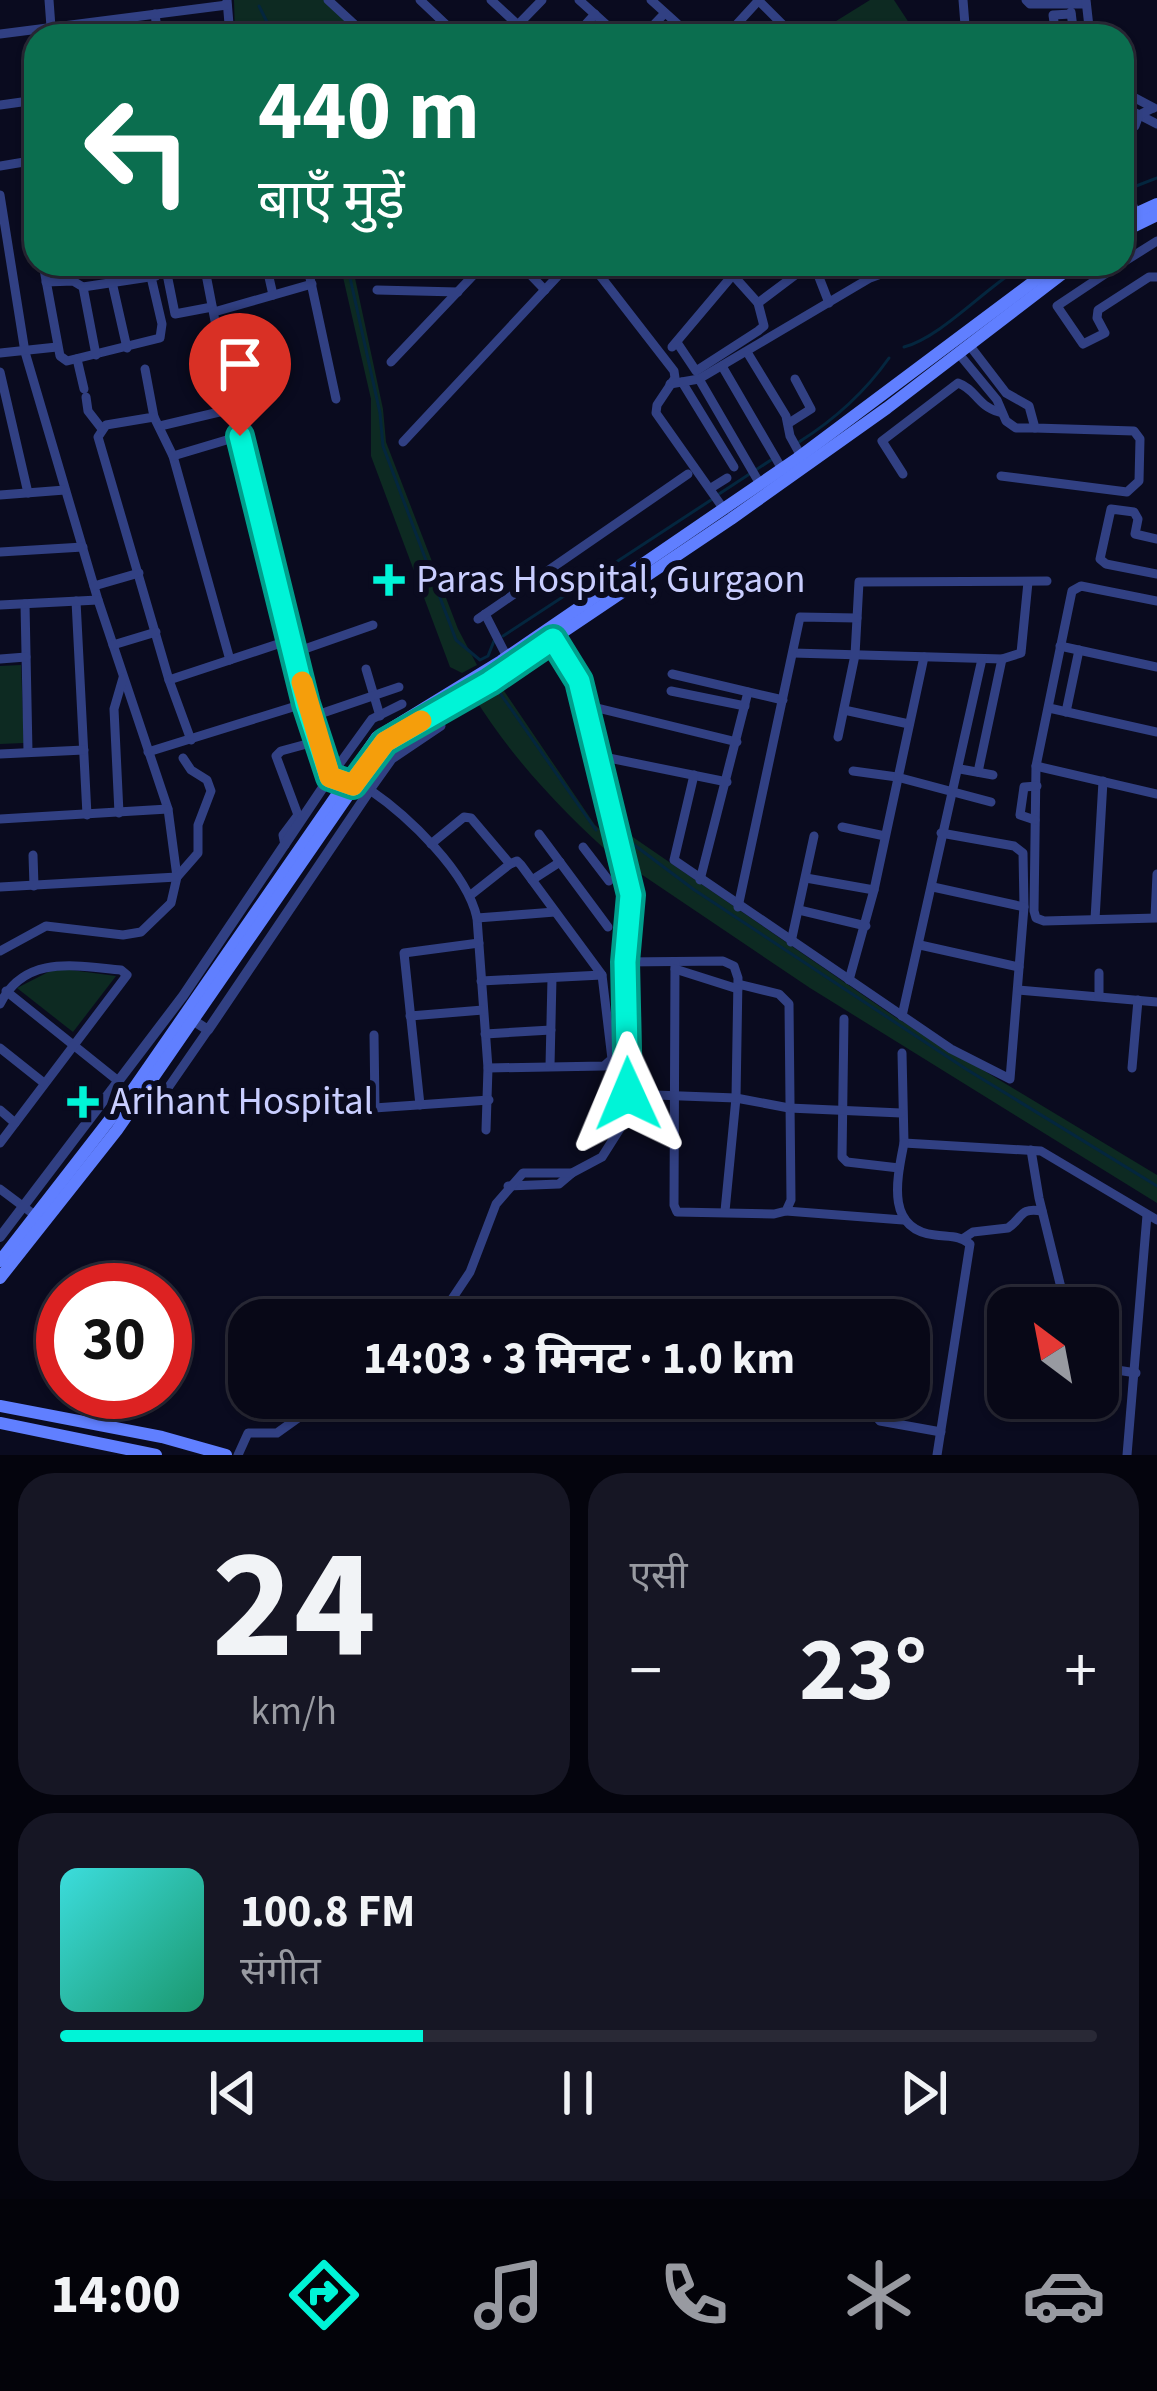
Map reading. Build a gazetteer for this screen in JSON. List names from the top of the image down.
{
  "places": {
    "health": ["Paras Hospital, Gurgaon", "Arihant Hospital"]
  },
  "north": "top left",
  "page": {
    "turn": ["440 m", "बाएँ मुड़ें"],
    "limit": "30",
    "trip": "14:03 · 3 मिनट · 1.0 km",
    "tile": [
      ["24", "km/h"],
      "एसी"
    ],
    "heat": ["−", "23°", "+"],
    "song": ["100.8 FM", "संगीत"],
    "tabs": "14:00"
  }
}
